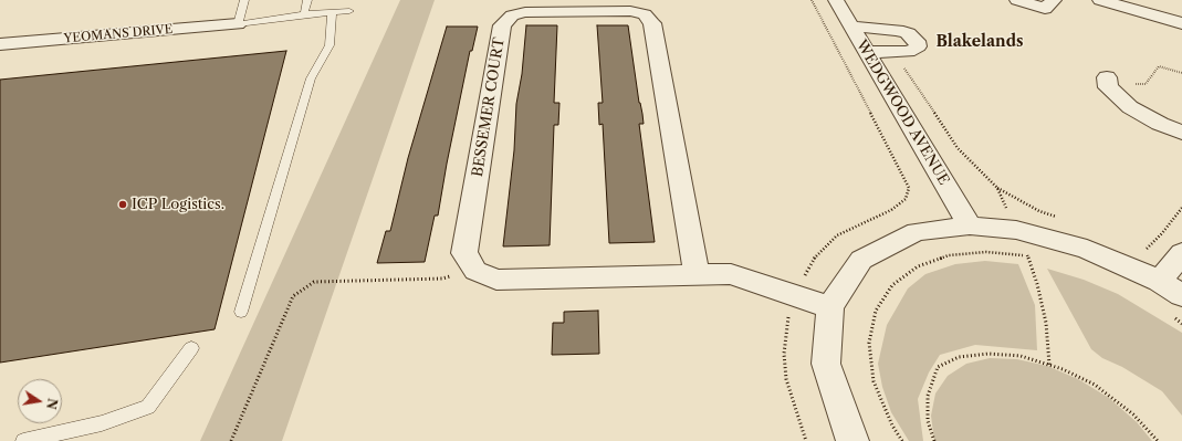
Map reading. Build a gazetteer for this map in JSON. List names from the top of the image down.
{
  "streets": {
    "street": ["YEOMANS DRIVE", "BESSEMER COURT", "WEDGWOOD AVENUE"]
  },
  "districts": ["Blakelands"],
  "places": ["ICP Logistics."],
  "north": "right"
}
